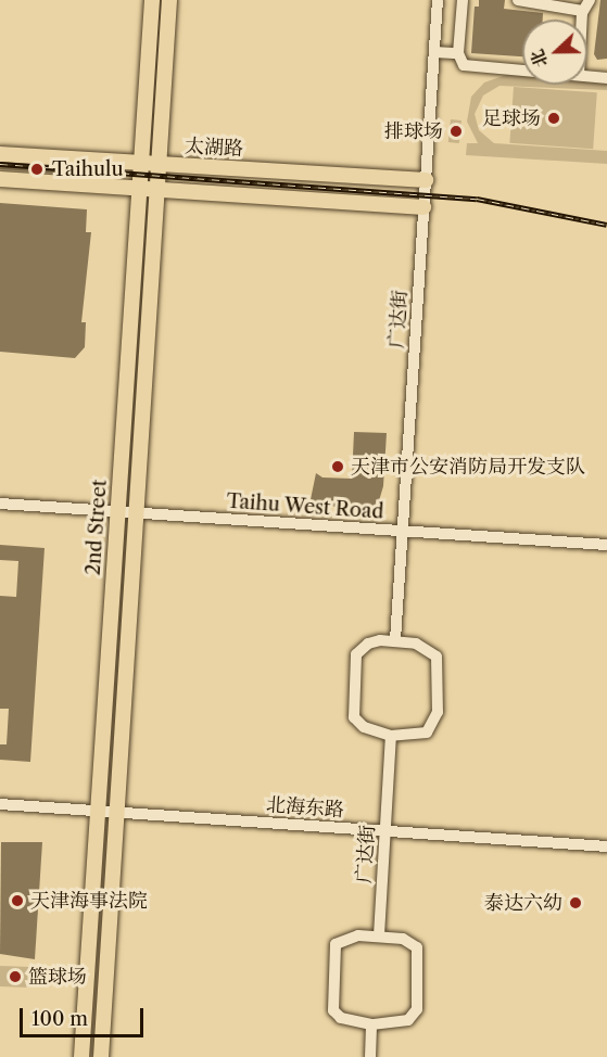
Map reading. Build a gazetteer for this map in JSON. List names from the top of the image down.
{
  "streets": {
    "main road": ["太湖路", "2nd Street"],
    "street": ["广达街", "Taihu West Road", "北海东路"]
  },
  "crossings": [
    ["太湖路", "广达街"],
    ["太湖路", "2nd Street"],
    ["广达街", "Taihu West Road"],
    ["广达街", "北海东路"],
    ["Taihu West Road", "2nd Street"],
    ["2nd Street", "北海东路"]
  ],
  "places": [
    "足球场",
    "排球场",
    "Taihulu",
    "天津市公安消防局开发支队",
    "天津海事法院",
    "泰达六幼",
    "篮球场"
  ],
  "scale_bar": "100 m",
  "north": "left"
}
